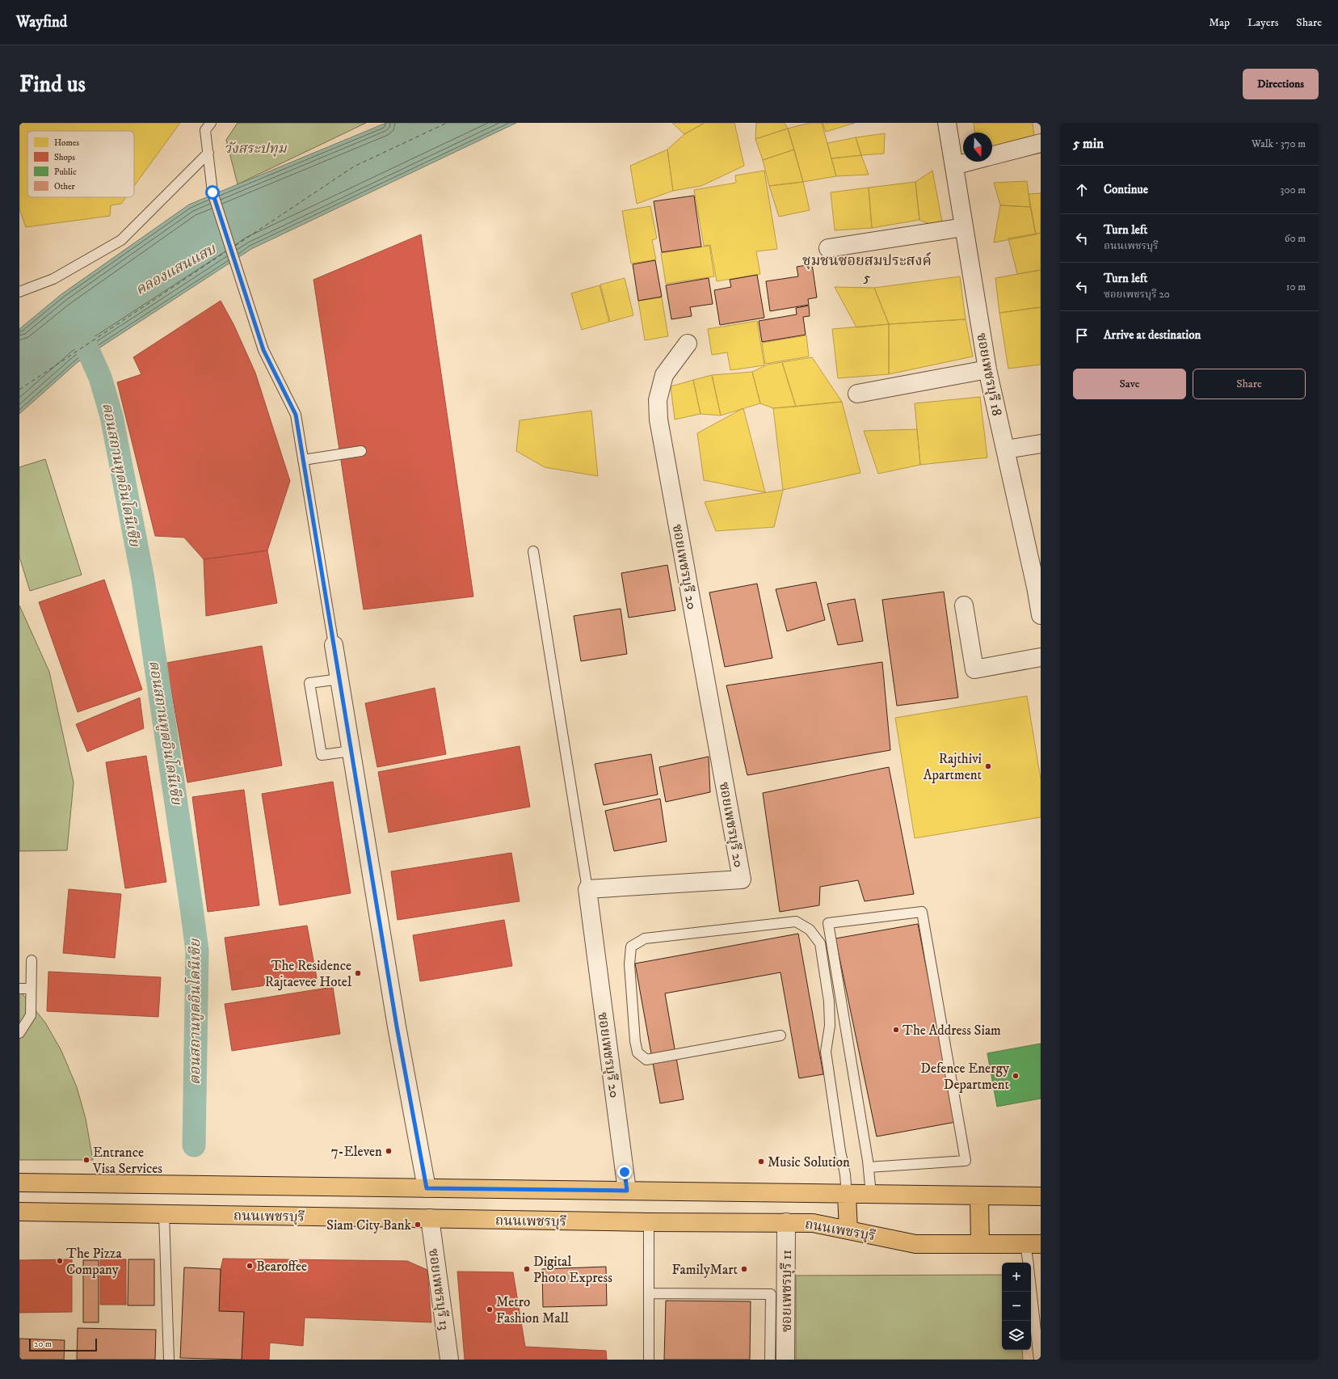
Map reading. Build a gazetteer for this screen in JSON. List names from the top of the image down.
{
  "streets": {
    "main road": ["ถนนเพชรบุรี"],
    "street": [
      "ซอยเพชรบุรี 18",
      "ซอยเพชรบุรี 20",
      "ซอยเพชรบุรี 13",
      "ซอยเพชรบุรี 11"
    ]
  },
  "crossings": [
    ["ถนนเพชรบุรี", "ซอยเพชรบุรี 13"],
    ["ถนนเพชรบุรี", "ซอยเพชรบุรี 11"]
  ],
  "districts": ["ชุมชนซอยสมประสงค์ 5"],
  "water": ["คลองแสนแสบ", "ตอนสถานทูตอินโดนีเซีย"],
  "parks": ["วังสระปทุม"],
  "places": [
    "Rajthivi Apartment",
    "The Residence Rajtaevee Hotel",
    "The Address Siam",
    "Defence Energy Department",
    "7-Eleven",
    "Entrance Visa Services",
    "Music Solution",
    "Siam City Bank",
    "The Pizza Company",
    "Bearoffee",
    "Digital Photo Express",
    "FamilyMart",
    "Metro Fashion Mall"
  ],
  "legend": [
    "Homes",
    "Shops",
    "Public",
    "Other"
  ],
  "scale_bar": "20 m",
  "north": "bottom",
  "page": {
    "header": "Wayfind",
    "nav": ["Map", "Layers", "Share"],
    "buttons": [
      "Directions",
      ["Save", "Share"]
    ],
    "title": "Find us",
    "heading": ["5 min", "Walk · 370 m"],
    "list": [
      ["Continue", "300 m"],
      ["Turn left", "ถนนเพชรบุรี", "60 m"],
      ["Turn left", "ซอยเพชรบุรี 20", "10 m"],
      "Arrive at destination"
    ],
    "map_buttons": ["+", "−"],
    "scale": "20 m"
  }
}
